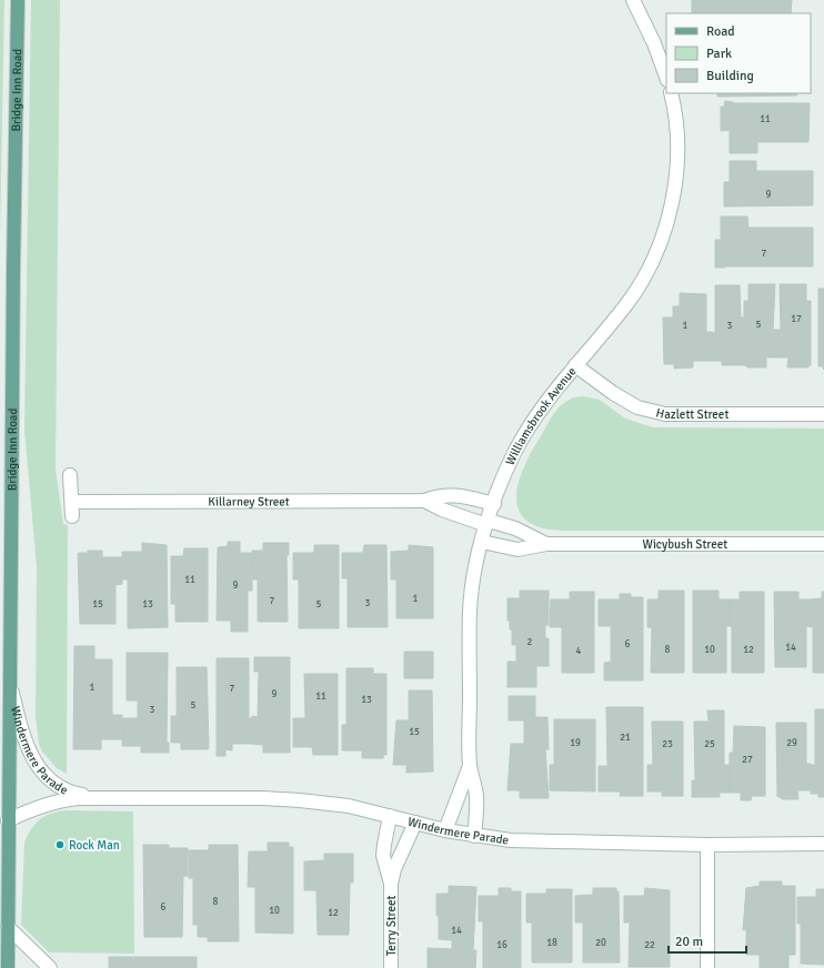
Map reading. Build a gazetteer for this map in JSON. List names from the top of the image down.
{
  "streets": {
    "main road": ["Bridge Inn Road"],
    "street": [
      "Hazlett Street",
      "Williamsbrook Avenue",
      "Killarney Street",
      "Wicybush Street",
      "Windermere Parade",
      "Terry Street"
    ]
  },
  "crossings": [
    ["Bridge Inn Road", "Windermere Parade"],
    ["Hazlett Street", "Williamsbrook Avenue"],
    ["Williamsbrook Avenue", "Killarney Street"],
    ["Williamsbrook Avenue", "Wicybush Street"],
    ["Williamsbrook Avenue", "Windermere Parade"],
    ["Killarney Street", "Wicybush Street"],
    ["Windermere Parade", "Terry Street"]
  ],
  "places": ["Rock Man"],
  "house_numbers": [
    "11",
    "9",
    "7",
    "17",
    "5",
    "1",
    "3",
    "11",
    "9",
    "1",
    "7",
    "3",
    "15",
    "13",
    "5",
    "2",
    "6",
    "14",
    "8",
    "10",
    "12",
    "4",
    "1",
    "7",
    "9",
    "11",
    "13",
    "5",
    "3",
    "15",
    "21",
    "19",
    "29",
    "23",
    "25",
    "27",
    "8",
    "6",
    "10",
    "12",
    "14",
    "18",
    "20",
    "16",
    "22"
  ],
  "legend": ["Road", "Park", "Building"],
  "scale_bar": "20 m"
}
